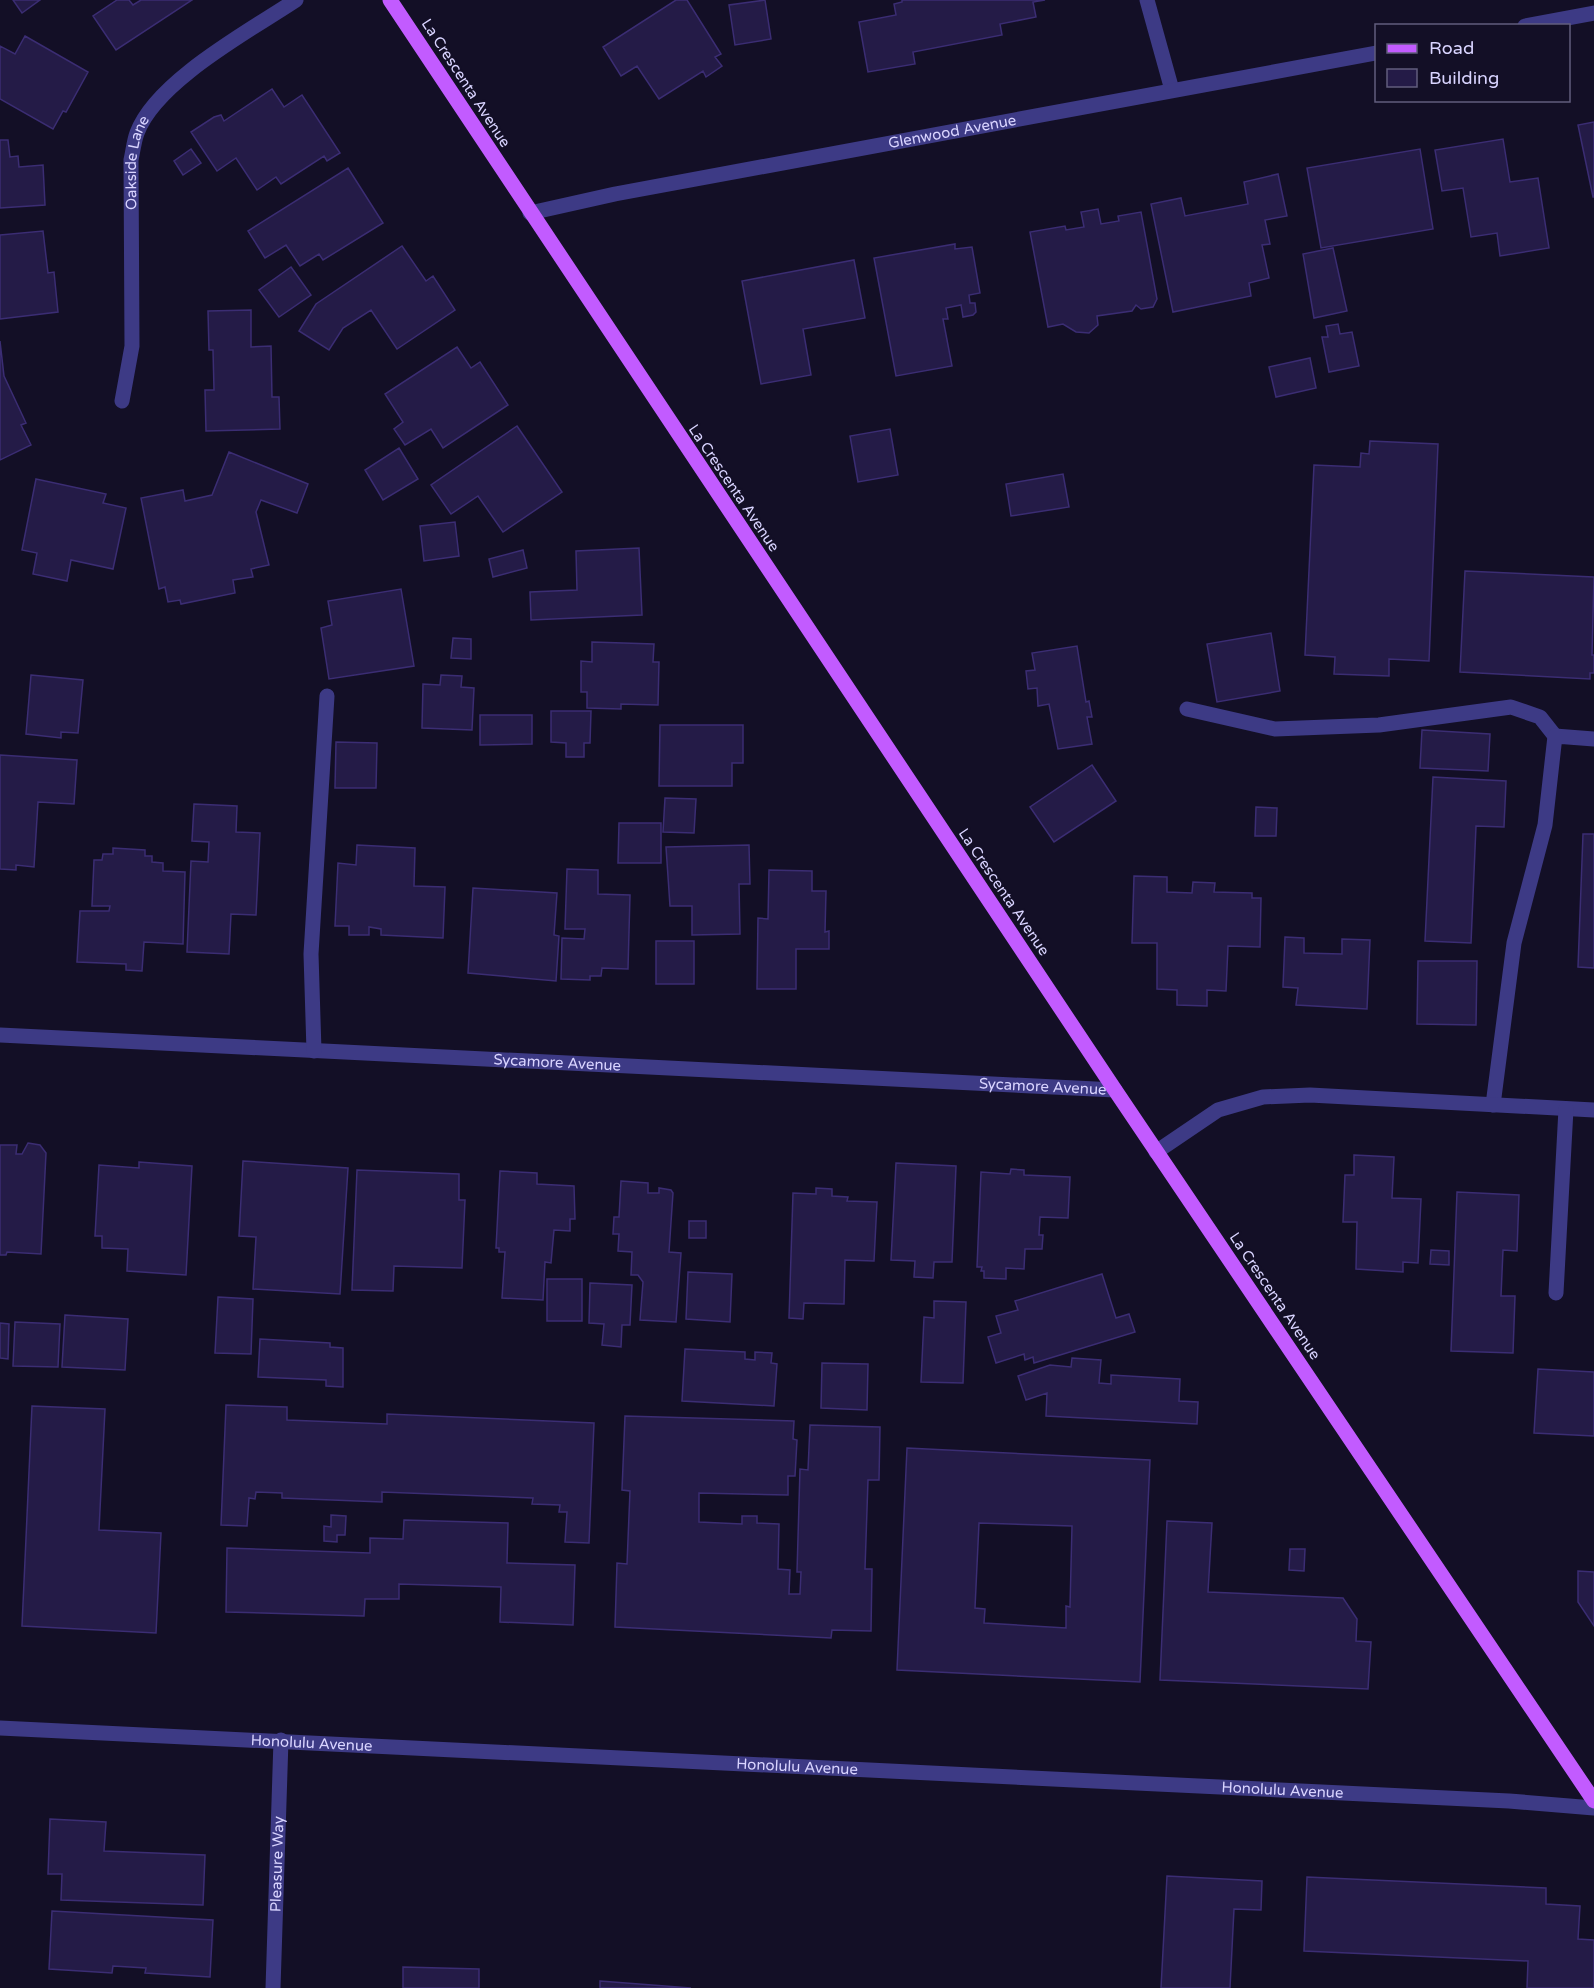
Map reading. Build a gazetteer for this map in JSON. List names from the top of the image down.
{
  "streets": {
    "main road": ["La Crescenta Avenue"],
    "street": [
      "Glenwood Avenue",
      "Oakside Lane",
      "Sycamore Avenue",
      "Honolulu Avenue",
      "Pleasure Way"
    ]
  },
  "crossings": [
    ["La Crescenta Avenue", "Glenwood Avenue"],
    ["La Crescenta Avenue", "Sycamore Avenue"],
    ["Honolulu Avenue", "Pleasure Way"]
  ],
  "legend": ["Road", "Building"]
}
